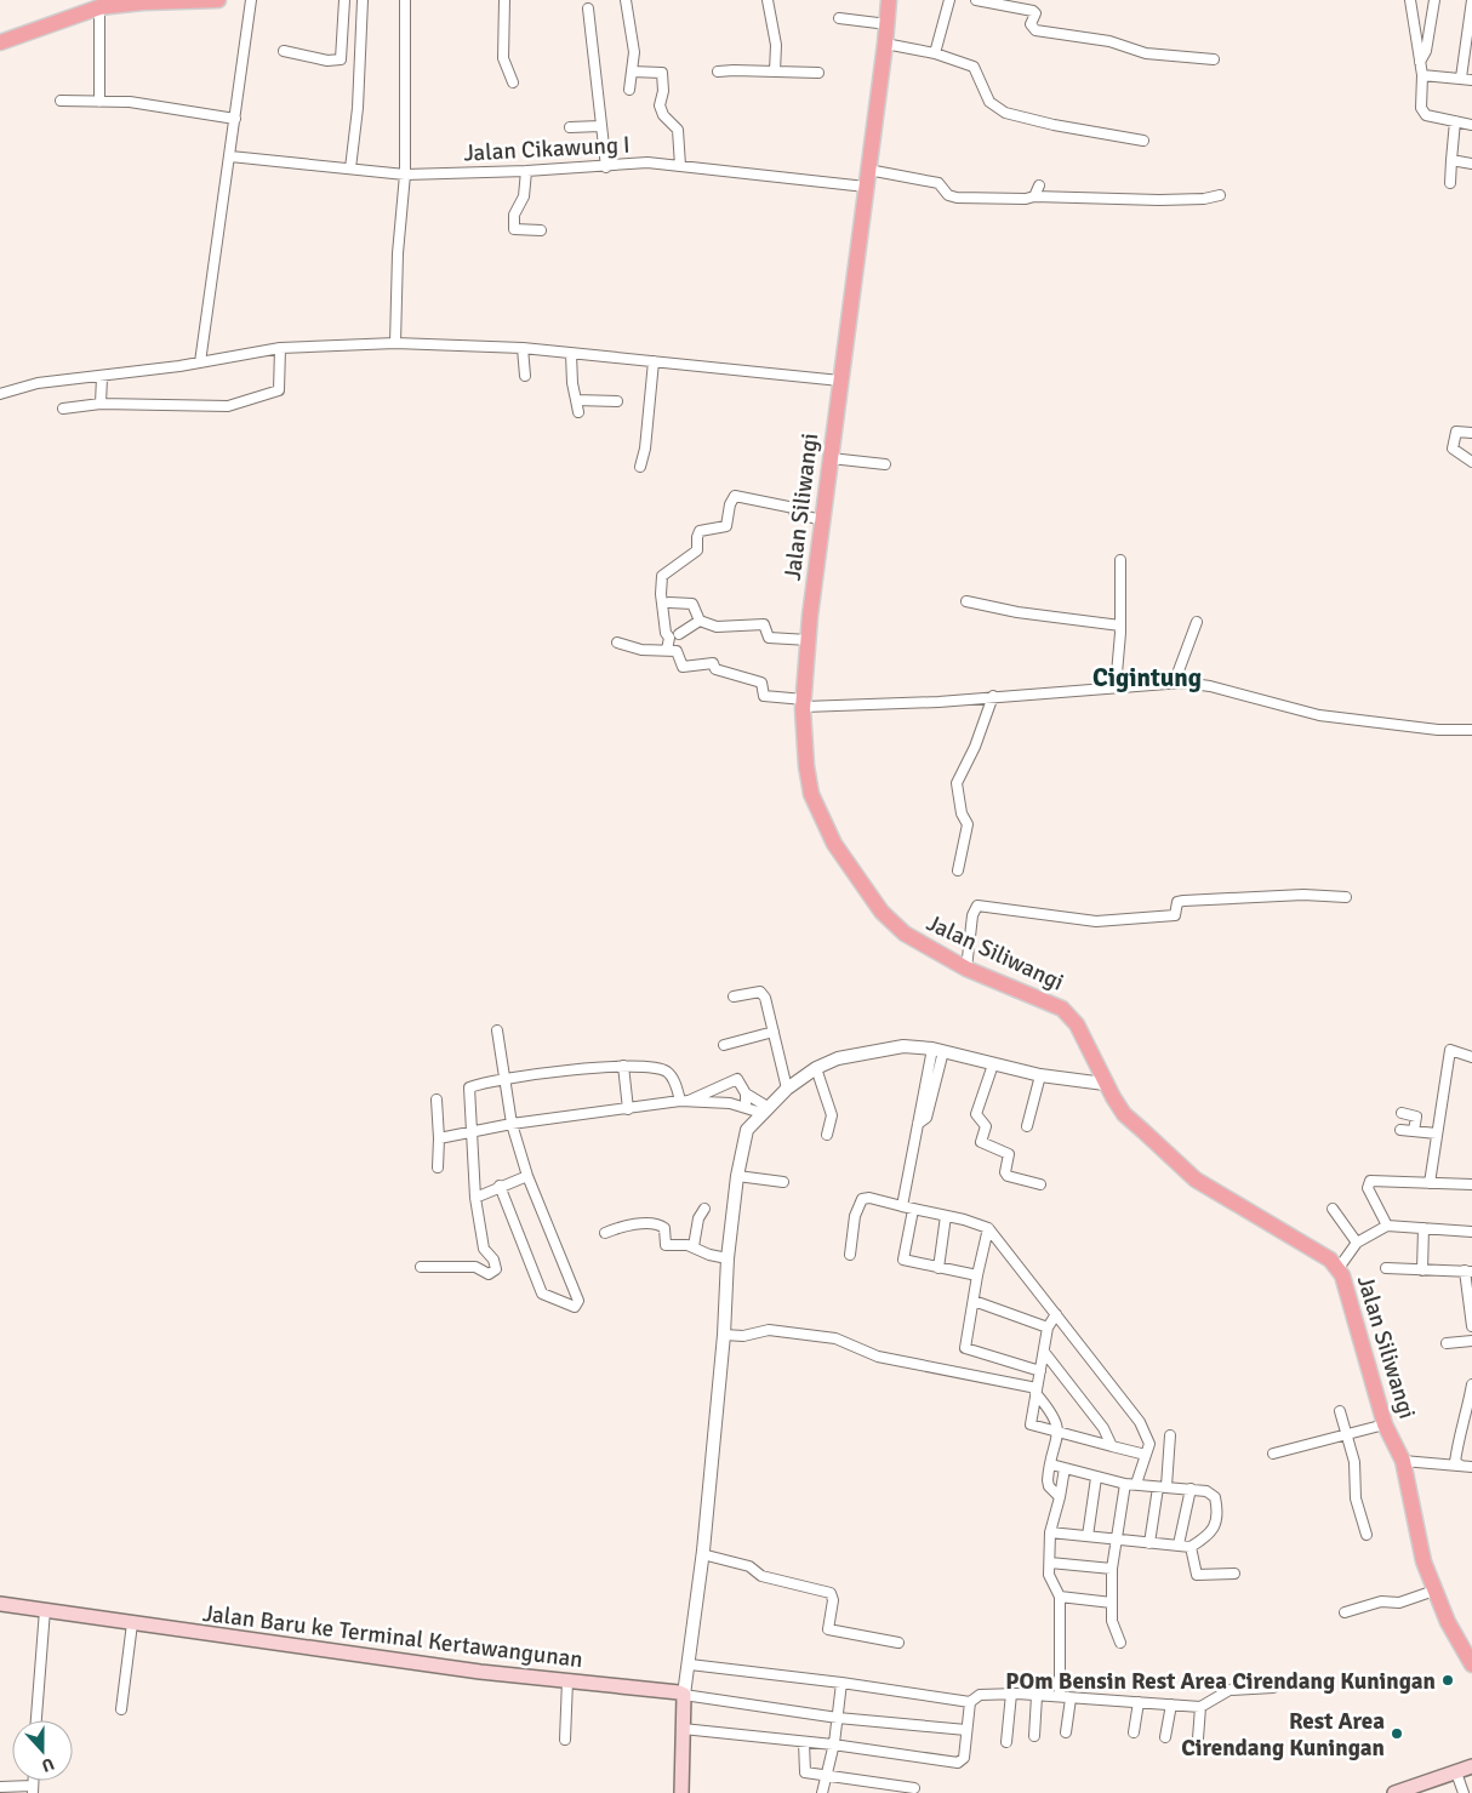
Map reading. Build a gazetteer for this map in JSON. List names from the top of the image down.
{
  "streets": {
    "main road": ["Jalan Siliwangi", "Jalan Baru ke Terminal Kertawangunan"],
    "street": ["Jalan Cikawung I"]
  },
  "crossings": [
    ["Jalan Cikawung I", "Jalan Siliwangi"]
  ],
  "districts": ["Cigintung"],
  "places": ["POm Bensin Rest Area Cirendang Kuningan", "Rest Area Cirendang Kuningan"],
  "north": "bottom"
}
